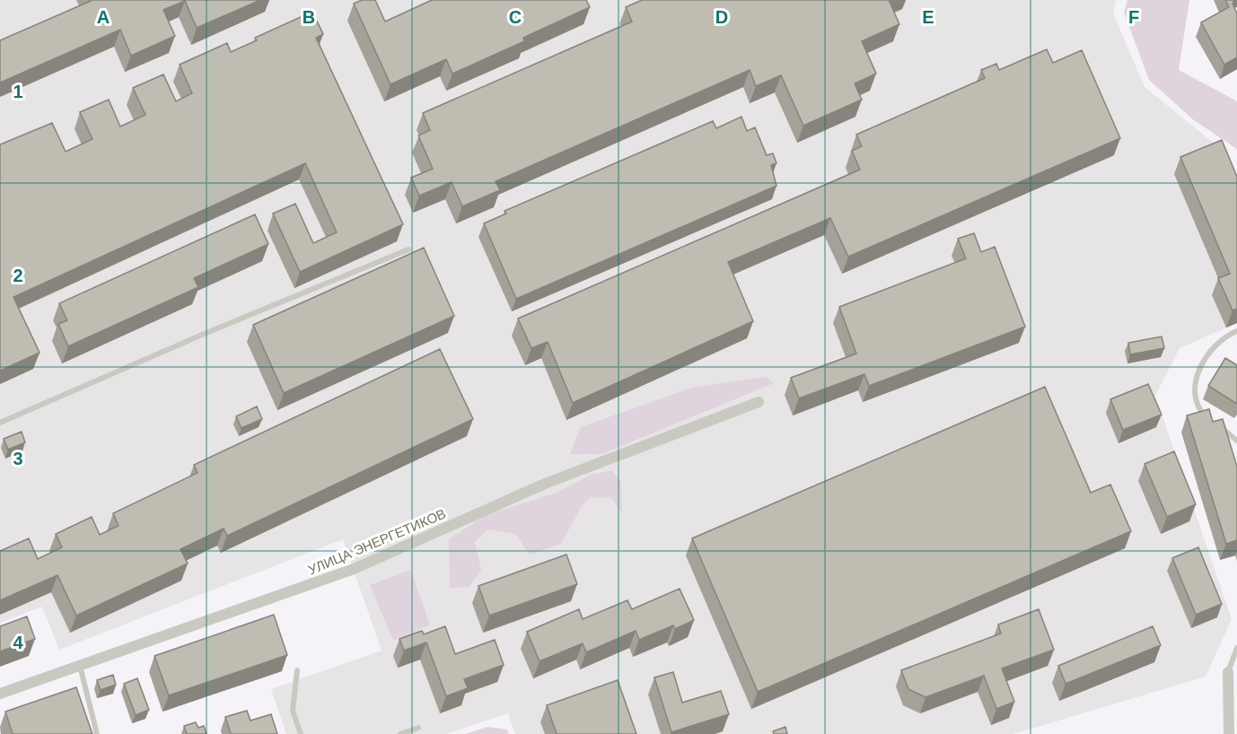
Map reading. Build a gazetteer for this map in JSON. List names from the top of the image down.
{
  "streets": {
    "street": ["УЛИЦА ЭНЕРГЕТИКОВ"]
  },
  "grid": {
    "columns": [
      "A",
      "B",
      "C",
      "D",
      "E",
      "F"
    ],
    "rows": [
      "1",
      "2",
      "3",
      "4"
    ]
  }
}
